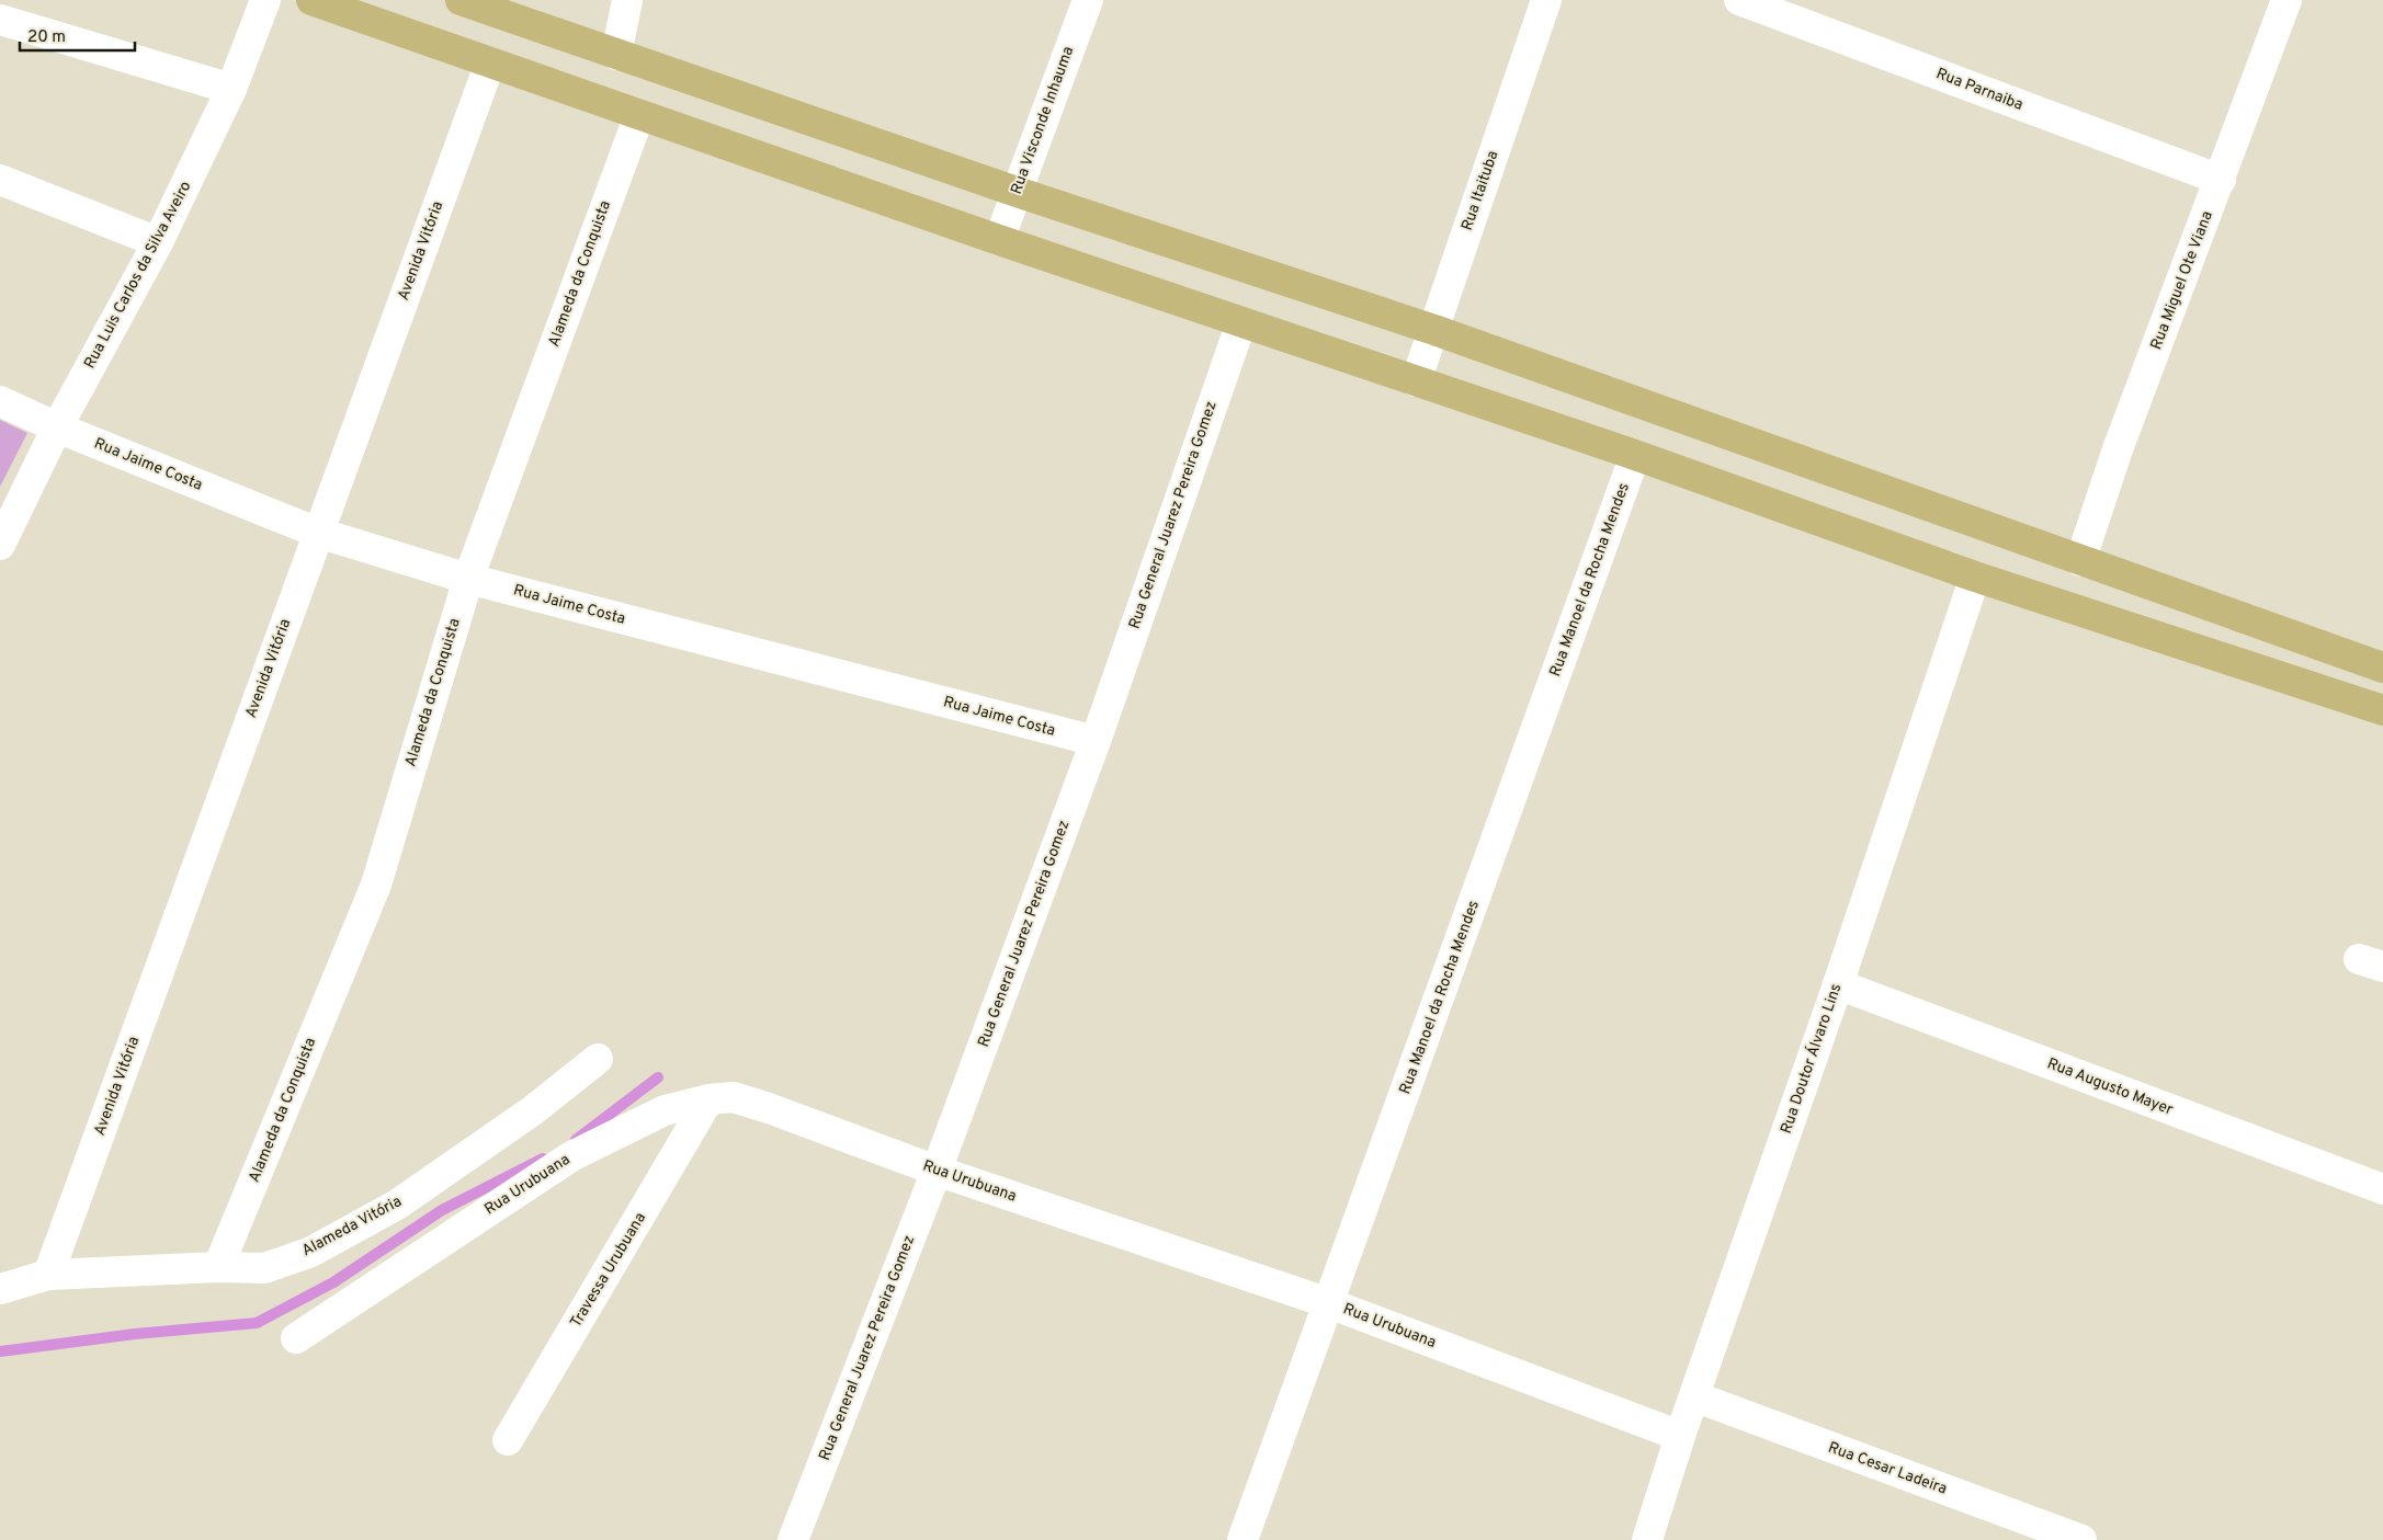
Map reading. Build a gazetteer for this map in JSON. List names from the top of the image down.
{
  "streets": {
    "street": [
      "Rua Parnaiba",
      "Rua Visconde Inhauma",
      "Rua Itaituba",
      "Avenida Vitória",
      "Alameda da Conquista",
      "Rua Luis Carlos da Silva Aveiro",
      "Rua Miguel Ote Viana",
      "Rua Jaime Costa",
      "Rua General Juarez Pereira Gomez",
      "Rua Manoel da Rocha Mendes",
      "Rua Doutor Álvaro Lins",
      "Rua Augusto Mayer",
      "Rua Urubuana",
      "Alameda Vitória",
      "Travessa Urubuana",
      "Rua Cesar Ladeira"
    ]
  },
  "crossings": [
    ["Rua Parnaiba", "Rua Miguel Ote Viana"],
    ["Avenida Vitória", "Rua Jaime Costa"],
    ["Avenida Vitória", "Alameda Vitória"],
    ["Alameda da Conquista", "Rua Jaime Costa"],
    ["Alameda da Conquista", "Alameda Vitória"],
    ["Rua Luis Carlos da Silva Aveiro", "Rua Jaime Costa"],
    ["Rua Jaime Costa", "Rua General Juarez Pereira Gomez"],
    ["Rua General Juarez Pereira Gomez", "Rua Urubuana"],
    ["Rua Manoel da Rocha Mendes", "Rua Urubuana"],
    ["Rua Doutor Álvaro Lins", "Rua Augusto Mayer"],
    ["Rua Doutor Álvaro Lins", "Rua Urubuana"],
    ["Rua Doutor Álvaro Lins", "Rua Cesar Ladeira"],
    ["Rua Urubuana", "Travessa Urubuana"]
  ],
  "scale_bar": "20 m"
}
